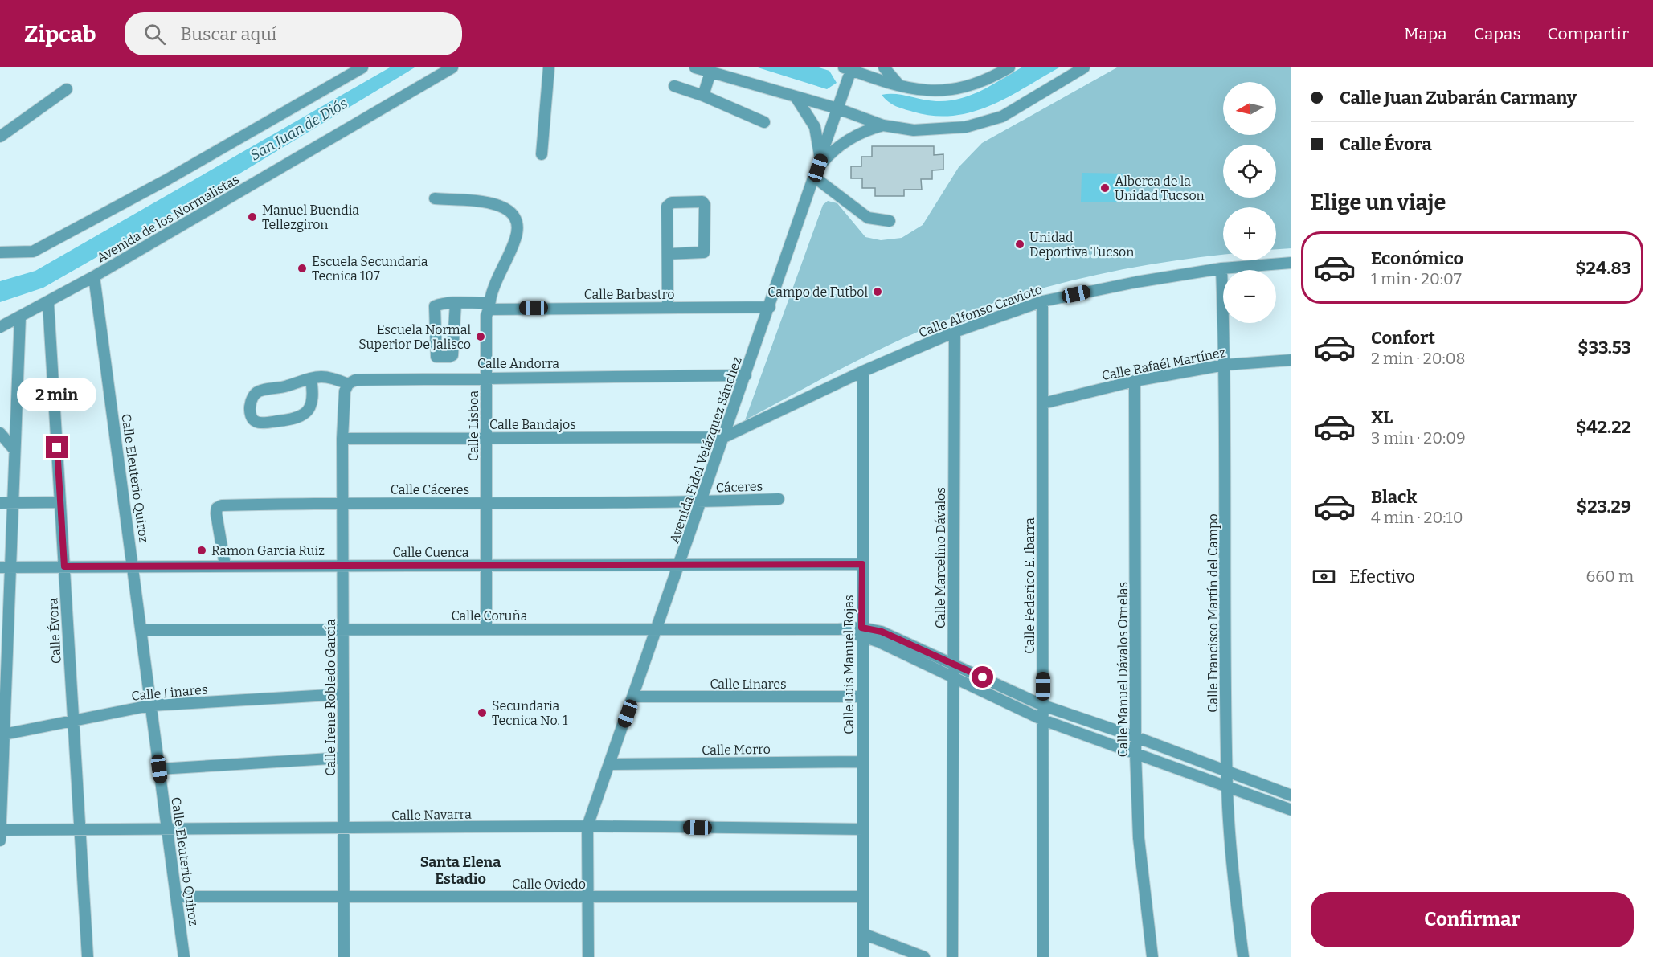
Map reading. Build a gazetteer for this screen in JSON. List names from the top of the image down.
{
  "streets": {
    "street": [
      "Avenida de los Normalistas",
      "Calle Barbastro",
      "Calle Alfonso Cravioto",
      "Calle Andorra",
      "Calle Rafaél Martínez",
      "Calle Bandajos",
      "Calle Lisboa",
      "Avenida Fidel Velázquez Sánchez",
      "Calle Eleuterio Quiroz",
      "Cáceres",
      "Calle Cáceres",
      "Calle Cuenca",
      "Calle Marcelino Dávalos",
      "Calle Federico E. Ibarra",
      "Calle Francisco Martín del Campo",
      "Calle Coruña",
      "Calle Évora",
      "Calle Luis Manuel Rojas",
      "Calle Manuel Dávalos Ornelas",
      "Calle Linares",
      "Calle Irene Robledo García",
      "Calle Morro",
      "Calle Navarra",
      "Calle Oviedo"
    ]
  },
  "crossings": [
    ["Avenida de los Normalistas", "Calle Eleuterio Quiroz"],
    ["Avenida de los Normalistas", "Calle Évora"],
    ["Calle Barbastro", "Calle Lisboa"],
    ["Calle Barbastro", "Avenida Fidel Velázquez Sánchez"],
    ["Calle Alfonso Cravioto", "Calle Bandajos"],
    ["Calle Alfonso Cravioto", "Avenida Fidel Velázquez Sánchez"],
    ["Calle Alfonso Cravioto", "Calle Marcelino Dávalos"],
    ["Calle Alfonso Cravioto", "Calle Federico E. Ibarra"],
    ["Calle Alfonso Cravioto", "Calle Francisco Martín del Campo"],
    ["Calle Alfonso Cravioto", "Calle Luis Manuel Rojas"],
    ["Calle Andorra", "Calle Lisboa"],
    ["Calle Andorra", "Avenida Fidel Velázquez Sánchez"],
    ["Calle Rafaél Martínez", "Calle Federico E. Ibarra"],
    ["Calle Rafaél Martínez", "Calle Francisco Martín del Campo"],
    ["Calle Rafaél Martínez", "Calle Manuel Dávalos Ornelas"],
    ["Calle Bandajos", "Calle Lisboa"],
    ["Calle Bandajos", "Avenida Fidel Velázquez Sánchez"],
    ["Calle Bandajos", "Calle Irene Robledo García"],
    ["Calle Lisboa", "Calle Cáceres"],
    ["Calle Lisboa", "Calle Cuenca"],
    ["Calle Lisboa", "Calle Coruña"],
    ["Avenida Fidel Velázquez Sánchez", "Cáceres"],
    ["Avenida Fidel Velázquez Sánchez", "Calle Cáceres"],
    ["Avenida Fidel Velázquez Sánchez", "Calle Cuenca"],
    ["Avenida Fidel Velázquez Sánchez", "Calle Coruña"],
    ["Avenida Fidel Velázquez Sánchez", "Calle Linares"],
    ["Avenida Fidel Velázquez Sánchez", "Calle Morro"],
    ["Avenida Fidel Velázquez Sánchez", "Calle Navarra"],
    ["Avenida Fidel Velázquez Sánchez", "Calle Oviedo"],
    ["Calle Eleuterio Quiroz", "Calle Cuenca"],
    ["Calle Eleuterio Quiroz", "Calle Coruña"],
    ["Calle Eleuterio Quiroz", "Calle Linares"],
    ["Calle Eleuterio Quiroz", "Calle Navarra"],
    ["Calle Eleuterio Quiroz", "Calle Oviedo"],
    ["Cáceres", "Calle Cáceres"],
    ["Calle Cáceres", "Calle Cuenca"],
    ["Calle Cáceres", "Calle Irene Robledo García"],
    ["Calle Cuenca", "Calle Évora"],
    ["Calle Cuenca", "Calle Luis Manuel Rojas"],
    ["Calle Cuenca", "Calle Irene Robledo García"],
    ["Calle Coruña", "Calle Luis Manuel Rojas"],
    ["Calle Coruña", "Calle Irene Robledo García"],
    ["Calle Évora", "Calle Linares"],
    ["Calle Évora", "Calle Navarra"],
    ["Calle Luis Manuel Rojas", "Calle Linares"],
    ["Calle Luis Manuel Rojas", "Calle Morro"],
    ["Calle Luis Manuel Rojas", "Calle Navarra"],
    ["Calle Luis Manuel Rojas", "Calle Oviedo"],
    ["Calle Linares", "Calle Irene Robledo García"],
    ["Calle Irene Robledo García", "Calle Navarra"],
    ["Calle Irene Robledo García", "Calle Oviedo"]
  ],
  "districts": ["Santa Elena Estadio"],
  "water": ["San Juan de Diós"],
  "places": [
    "Alberca de la Unidad Tucson",
    "Manuel Buendia Tellezgiron",
    "Unidad Deportiva Tucson",
    "Escuela Secundaria Tecnica 107",
    "Campo de Futbol",
    "Escuela Normal Superior De Jalisco",
    "Ramon Garcia Ruiz",
    "Secundaria Tecnica No. 1"
  ],
  "north": "left",
  "page": {
    "header": "Zipcab",
    "search": "Buscar aquí",
    "nav": ["Mapa", "Capas", "Compartir"],
    "banner": ["Calle Juan Zubarán Carmany", "Calle Évora"],
    "map_buttons": ["+", "−"],
    "heading": "Elige un viaje",
    "list": [
      {
        "name": "Económico",
        "note": "1 min · 20:07",
        "value": "$24.83"
      },
      {
        "name": "Confort",
        "note": "2 min · 20:08",
        "value": "$33.53"
      },
      {
        "name": "XL",
        "note": "3 min · 20:09",
        "value": "$42.22"
      },
      {
        "name": "Black",
        "note": "4 min · 20:10",
        "value": "$23.29"
      }
    ],
    "bubble": "2 min",
    "pay": ["Efectivo", "660 m"],
    "buttons": "Confirmar"
  }
}
